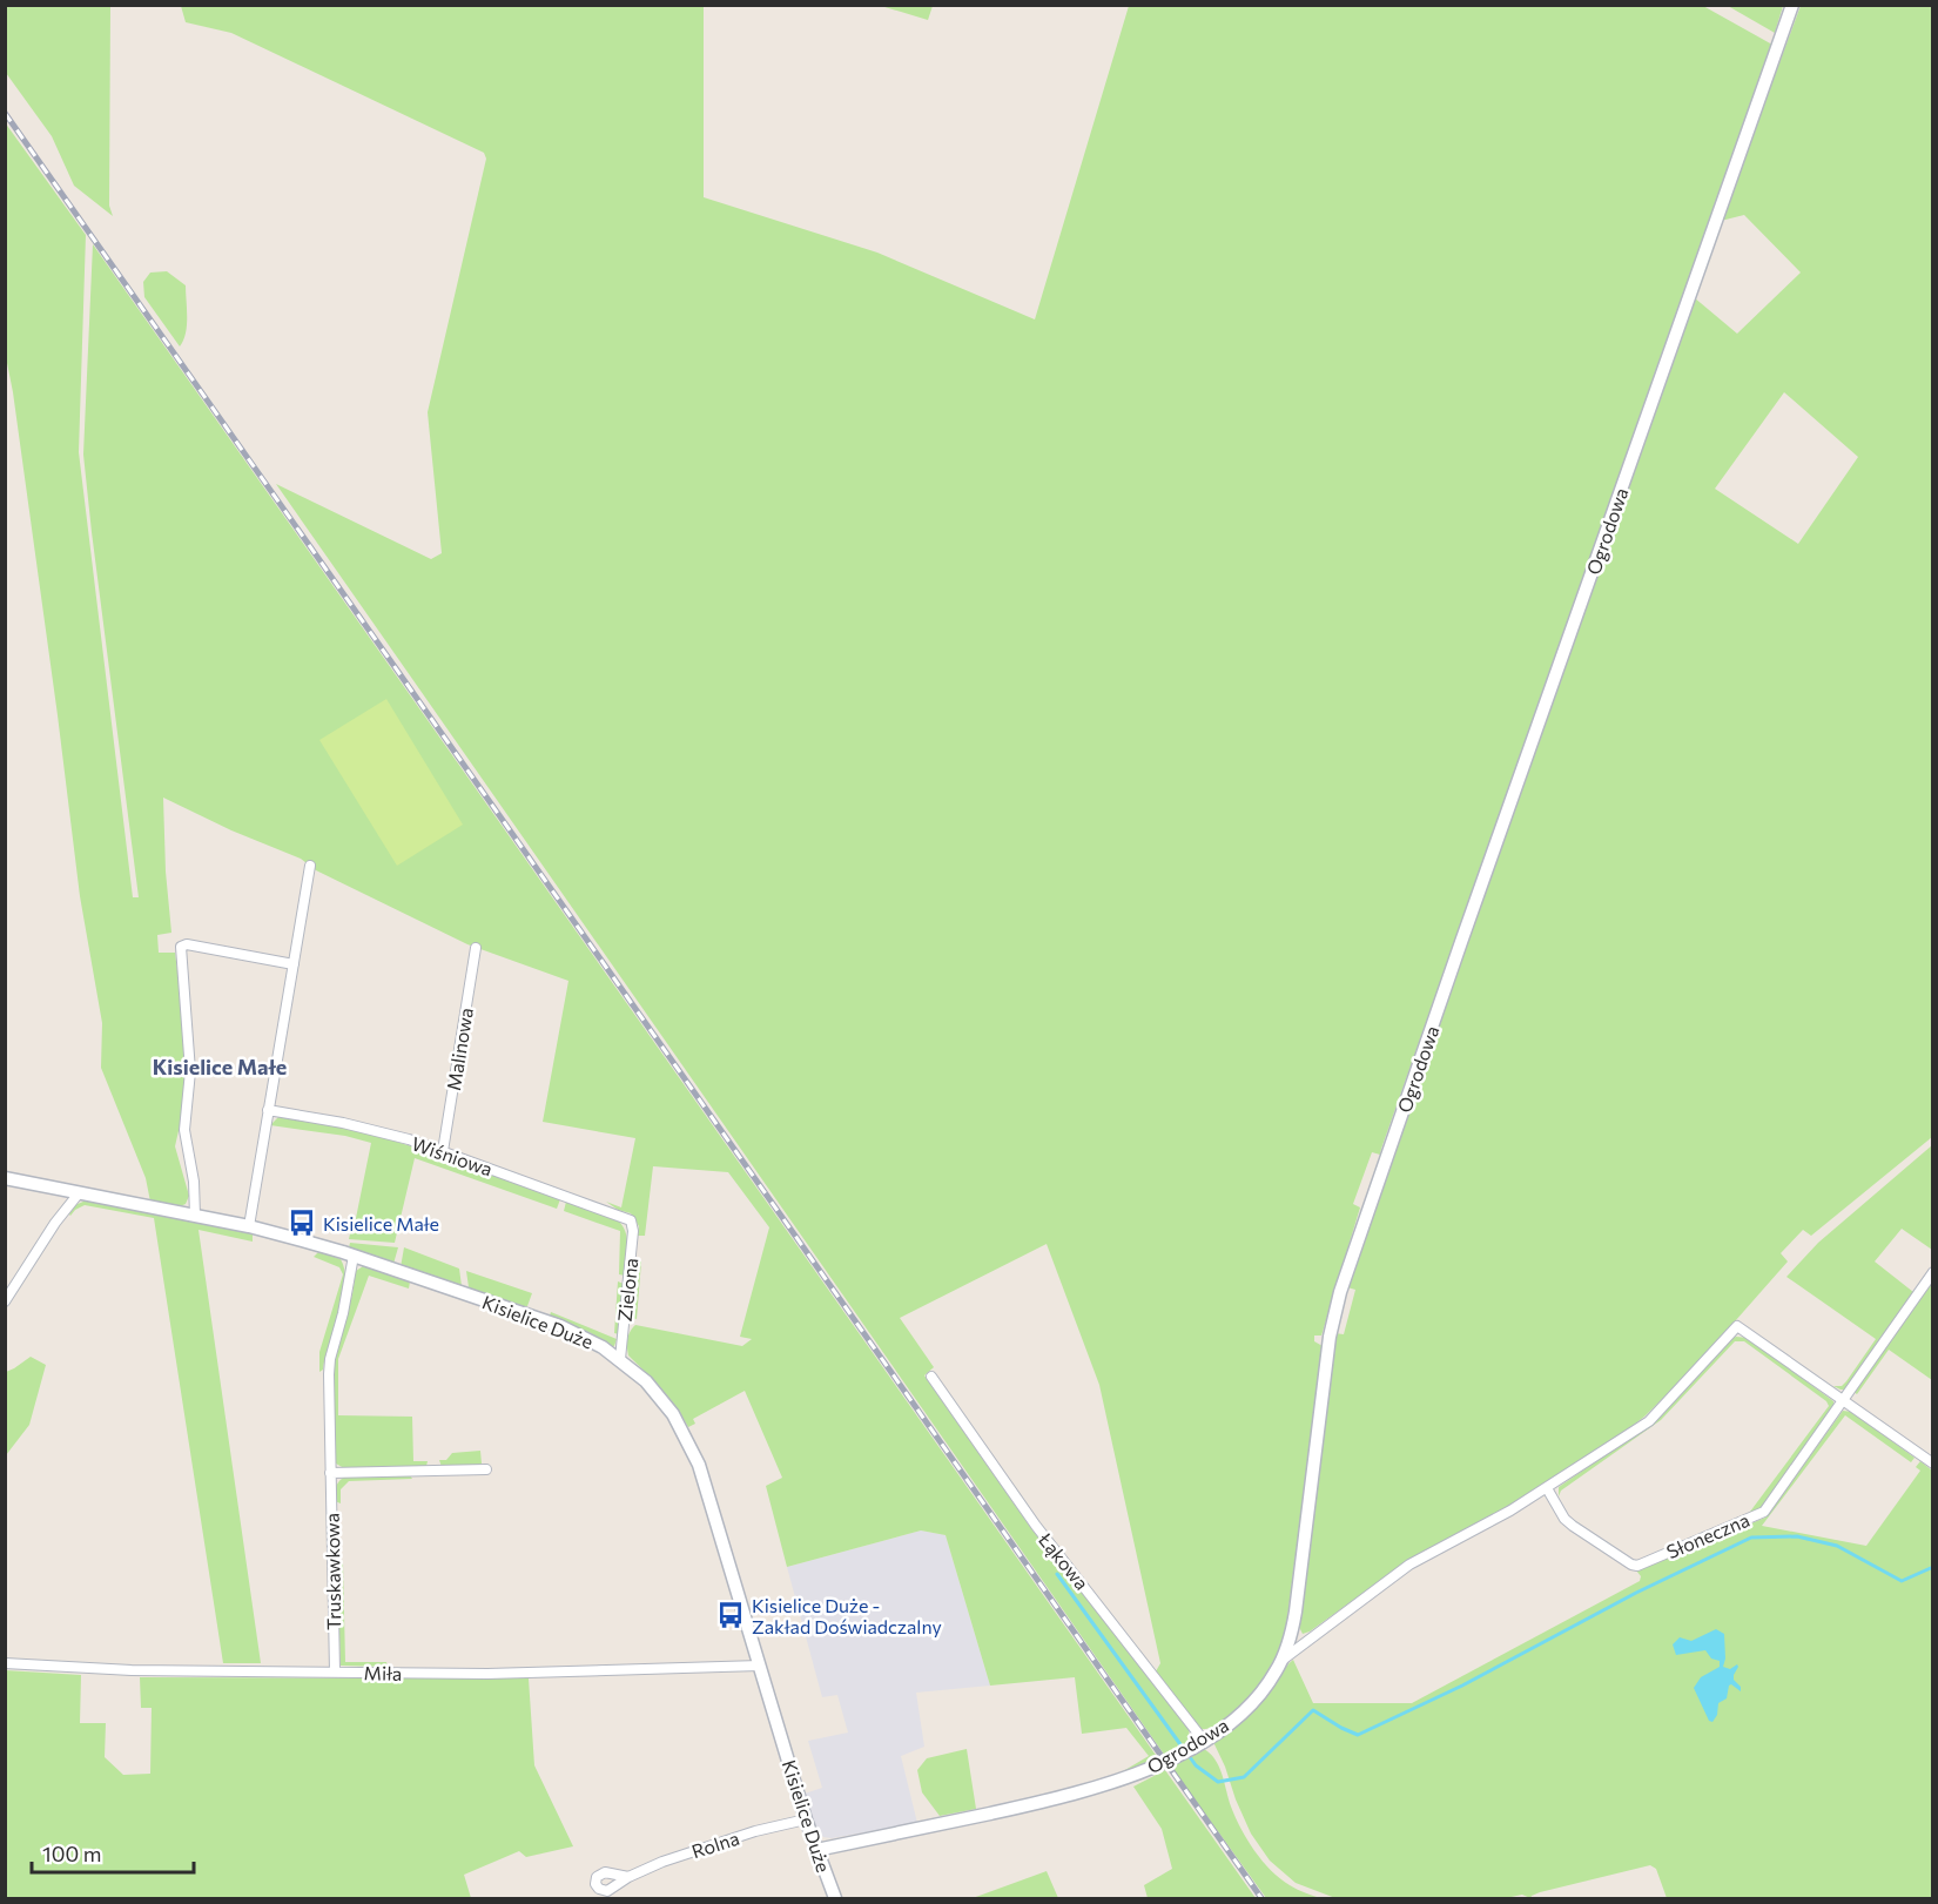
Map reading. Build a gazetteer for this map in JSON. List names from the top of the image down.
{
  "streets": {
    "street": [
      "Ogrodowa",
      "Malinowa",
      "Wiśniowa",
      "Zielona",
      "Kisielice Duże",
      "Słoneczna",
      "Łąkowa",
      "Truskawkowa",
      "Miła",
      "Rolna"
    ]
  },
  "crossings": [
    ["Ogrodowa", "Kisielice Duże"],
    ["Ogrodowa", "Łąkowa"],
    ["Malinowa", "Wiśniowa"],
    ["Wiśniowa", "Zielona"],
    ["Zielona", "Kisielice Duże"],
    ["Kisielice Duże", "Truskawkowa"],
    ["Kisielice Duże", "Miła"],
    ["Kisielice Duże", "Rolna"],
    ["Truskawkowa", "Miła"]
  ],
  "districts": ["Kisielice Małe"],
  "places": {
    "bus stop": ["Kisielice Małe", "Kisielice Duże - Zakład Doświadczalny"]
  },
  "scale_bar": "100 m"
}
